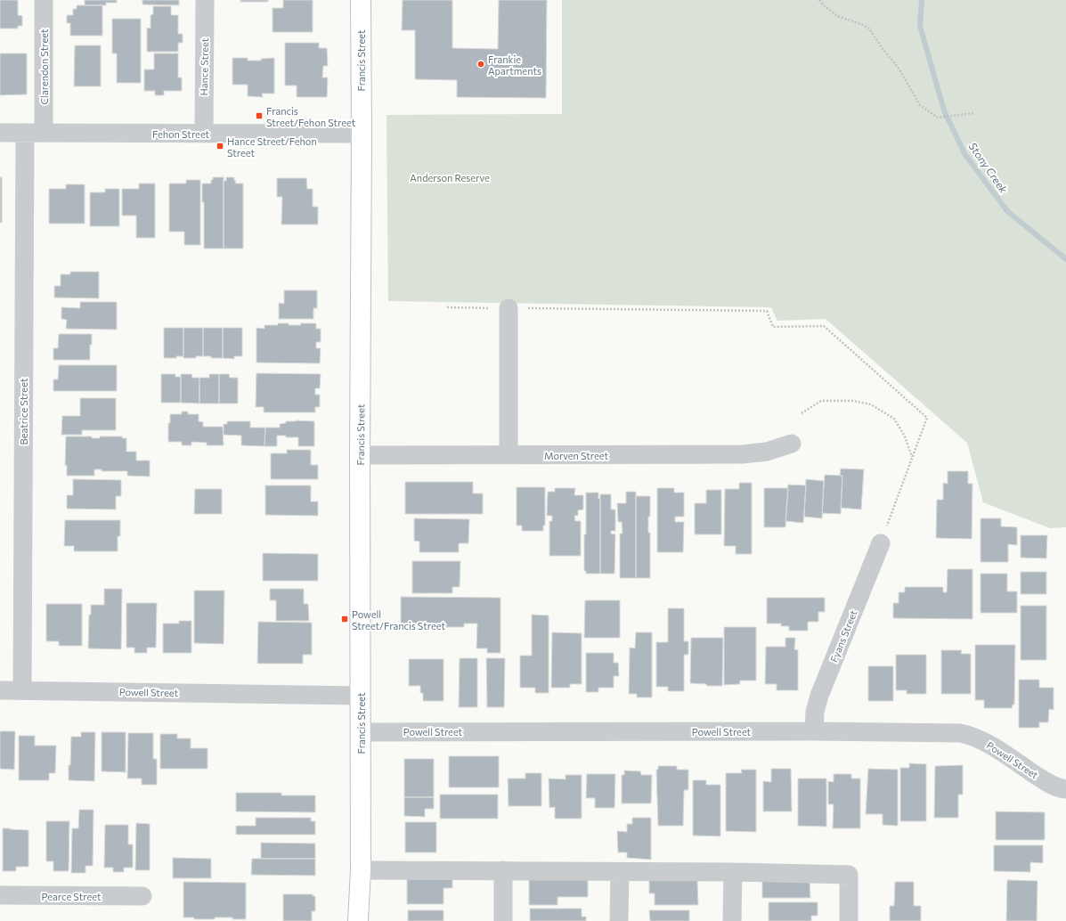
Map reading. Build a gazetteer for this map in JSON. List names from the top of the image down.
{
  "streets": {
    "main road": ["Francis Street"],
    "street": [
      "Clarendon Street",
      "Hance Street",
      "Fehon Street",
      "Beatrice Street",
      "Morven Street",
      "Fyans Street",
      "Powell Street",
      "Pearce Street"
    ]
  },
  "crossings": [
    ["Francis Street", "Fehon Street"],
    ["Francis Street", "Morven Street"],
    ["Francis Street", "Powell Street"],
    ["Clarendon Street", "Fehon Street"],
    ["Hance Street", "Fehon Street"],
    ["Fehon Street", "Beatrice Street"],
    ["Beatrice Street", "Powell Street"],
    ["Fyans Street", "Powell Street"]
  ],
  "water": ["Stony Creek"],
  "parks": ["Anderson Reserve"],
  "places": {
    "other": ["Frankie Apartments"],
    "transit": ["Francis Street/Fehon Street", "Hance Street/Fehon Street", "Powell Street/Francis Street"]
  }
}
